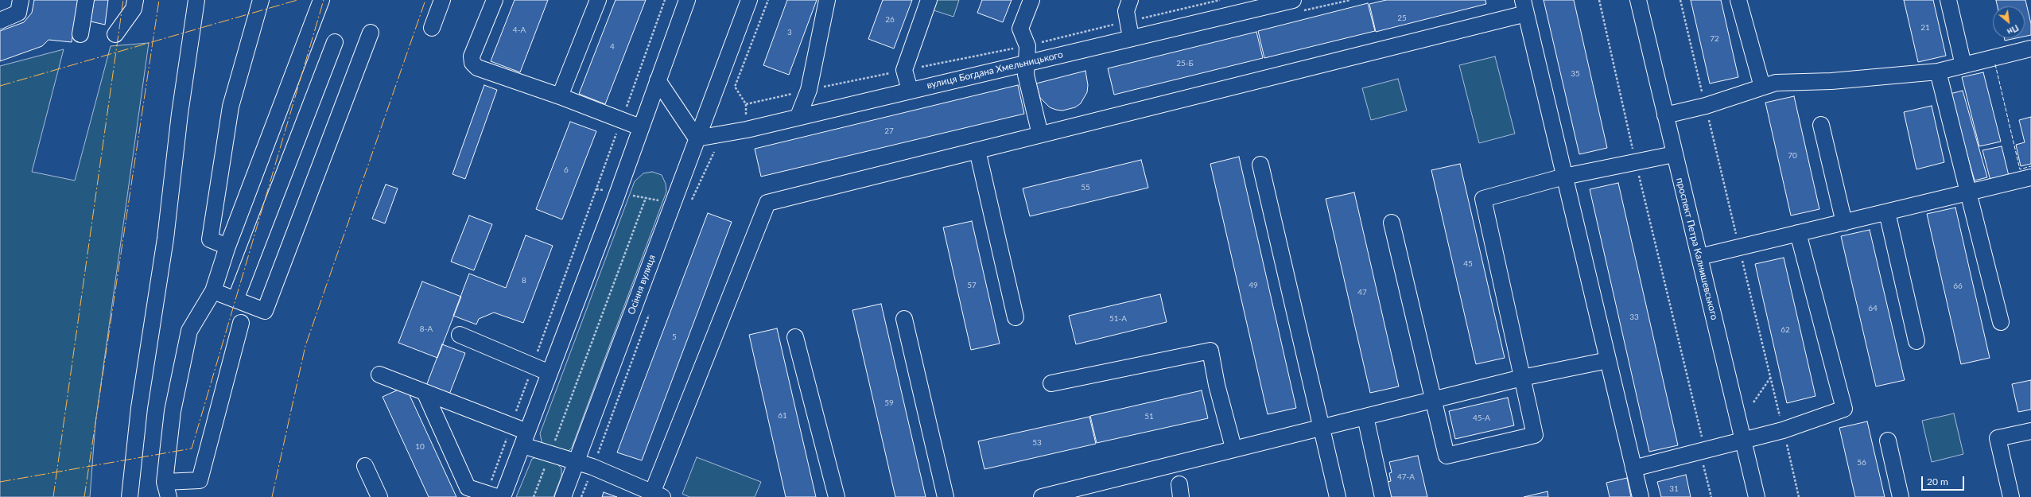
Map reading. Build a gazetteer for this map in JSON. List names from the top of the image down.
{
  "streets": {
    "street": ["вулиця Богдана Хмельницького", "проспект Петра Калнишевського", "Осіння вулиця"]
  },
  "crossings": [
    ["вулиця Богдана Хмельницького", "Осіння вулиця"]
  ],
  "house_numbers": [
    "25",
    "26",
    "21",
    "4-А",
    "3",
    "72",
    "4",
    "25-Б",
    "35",
    "27",
    "70",
    "6",
    "55",
    "45",
    "8",
    "57",
    "49",
    "66",
    "47",
    "64",
    "33",
    "51-А",
    "8-А",
    "62",
    "5",
    "59",
    "61",
    "51",
    "45-А",
    "53",
    "10",
    "56",
    "47-А",
    "31"
  ],
  "scale_bar": "20 m",
  "north": "bottom right"
}
